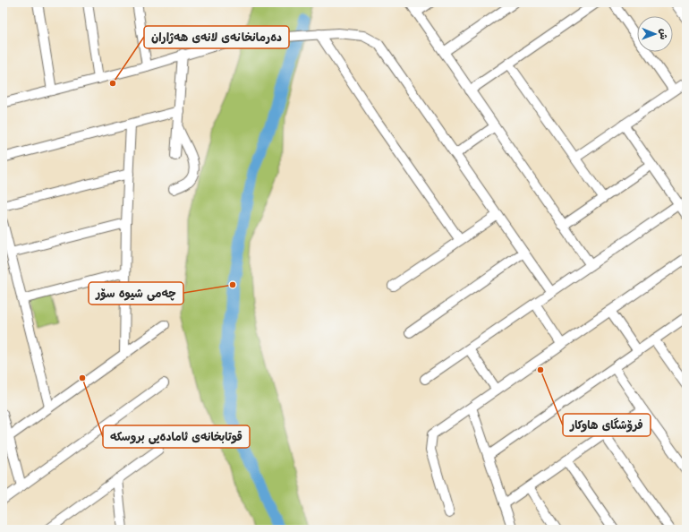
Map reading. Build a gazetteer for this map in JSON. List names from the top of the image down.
{
  "places": [
    "دەرمانخانەی لانەی هەژاران",
    "چەمی شیوە سۆر",
    "فرۆشگای ھاوکار",
    "قوتابخانەی ئامادەیی بروسکە"
  ],
  "north": "right"
}
